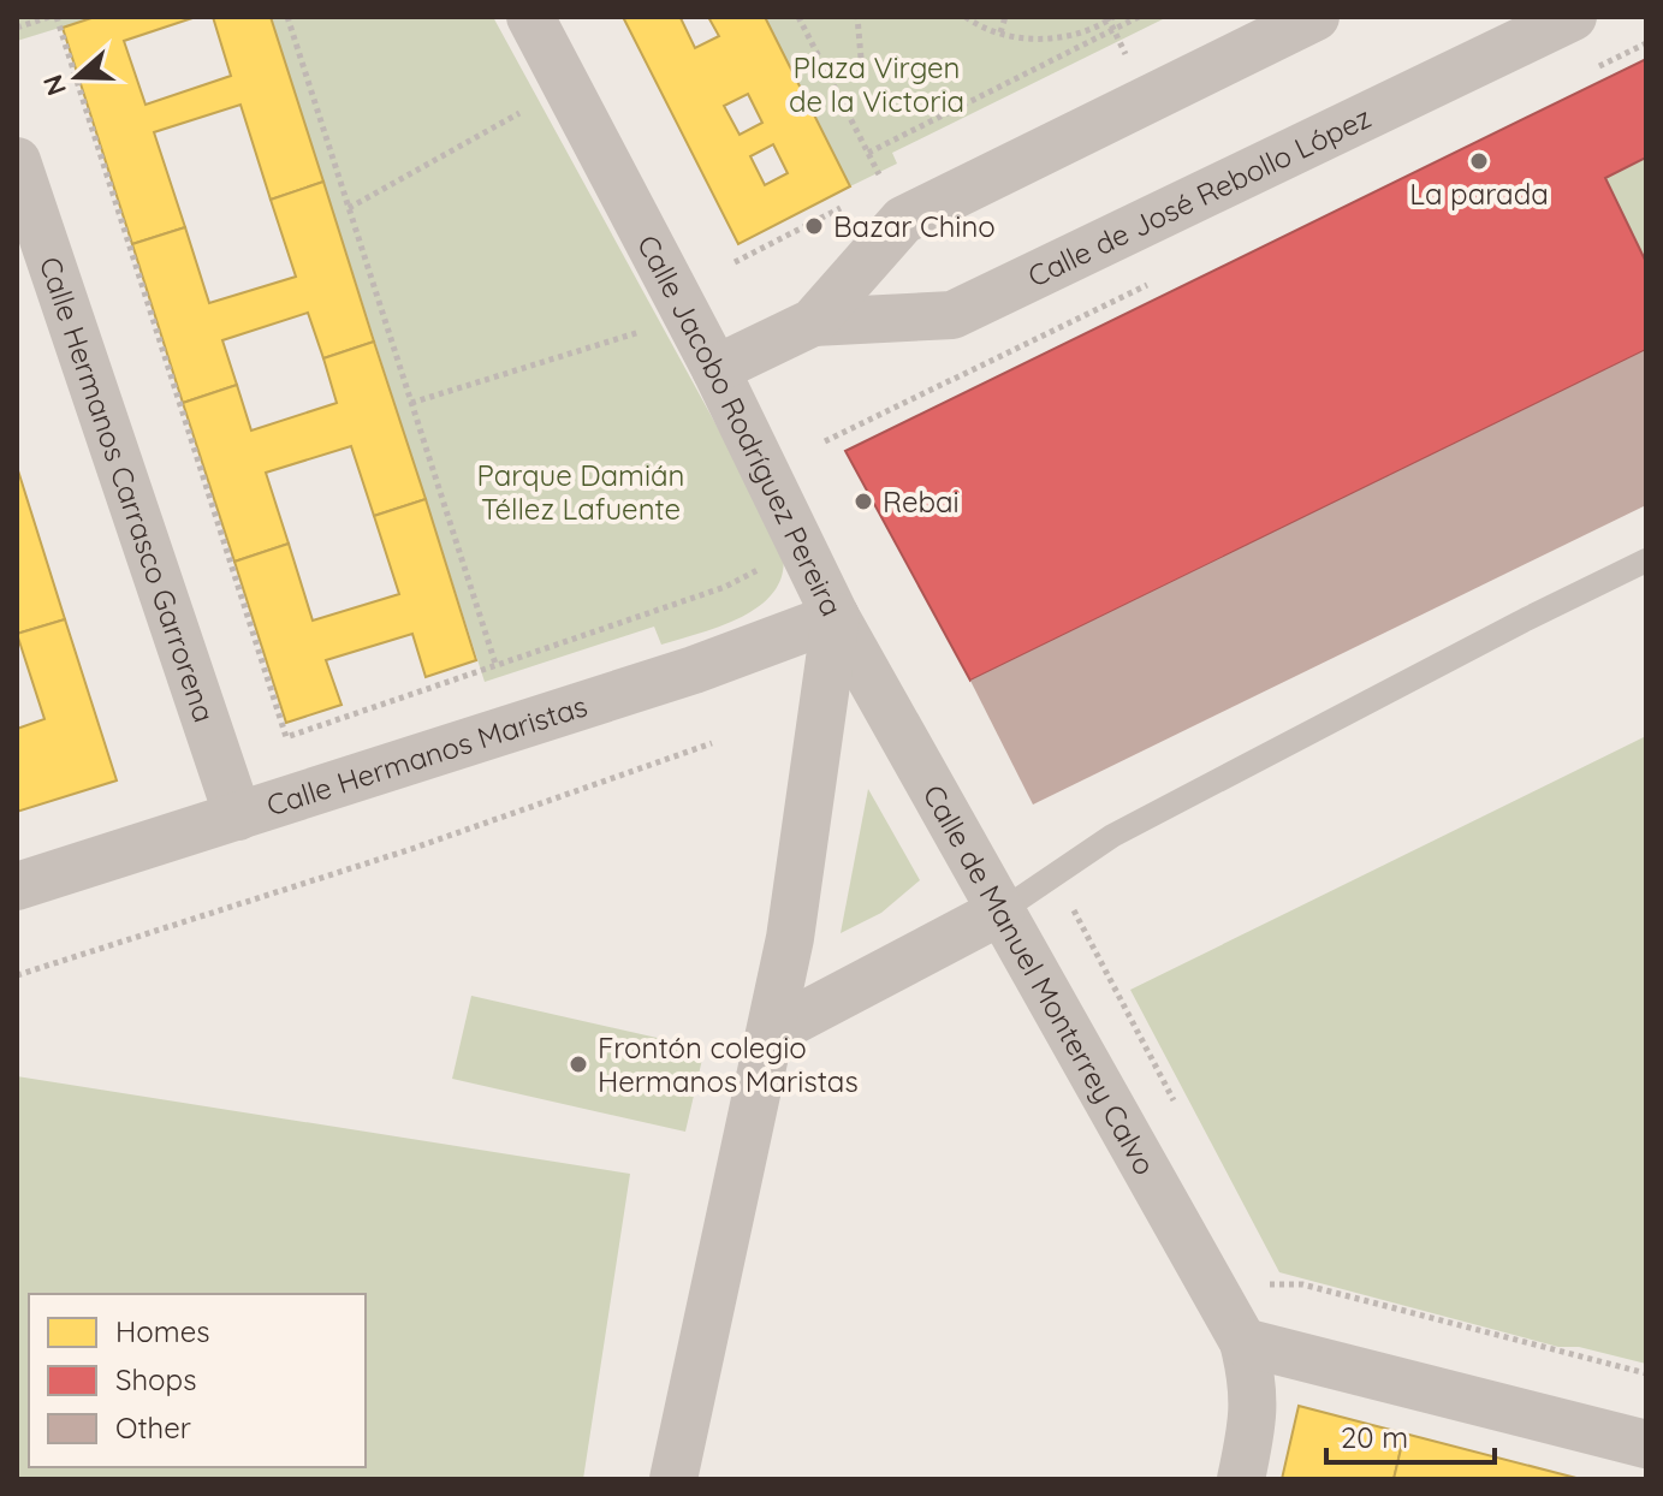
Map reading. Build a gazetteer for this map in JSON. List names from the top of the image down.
{
  "streets": {
    "street": [
      "Calle de José Rebollo López",
      "Calle Jacobo Rodríguez Pereira",
      "Calle Hermanos Carrasco Garrorena",
      "Calle Hermanos Maristas",
      "Calle de Manuel Monterrey Calvo"
    ]
  },
  "crossings": [
    ["Calle de José Rebollo López", "Calle Jacobo Rodríguez Pereira"],
    ["Calle Jacobo Rodríguez Pereira", "Calle Hermanos Maristas"],
    ["Calle Jacobo Rodríguez Pereira", "Calle de Manuel Monterrey Calvo"],
    ["Calle Hermanos Carrasco Garrorena", "Calle Hermanos Maristas"],
    ["Calle Hermanos Maristas", "Calle de Manuel Monterrey Calvo"]
  ],
  "parks": ["Plaza Virgen de la Victoria", "Parque Damián Téllez Lafuente"],
  "places": [
    "La parada",
    "Bazar Chino",
    "Rebai",
    "Frontón colegio Hermanos Maristas"
  ],
  "legend": ["Homes", "Shops", "Other"],
  "scale_bar": "20 m",
  "north": "left"
}
